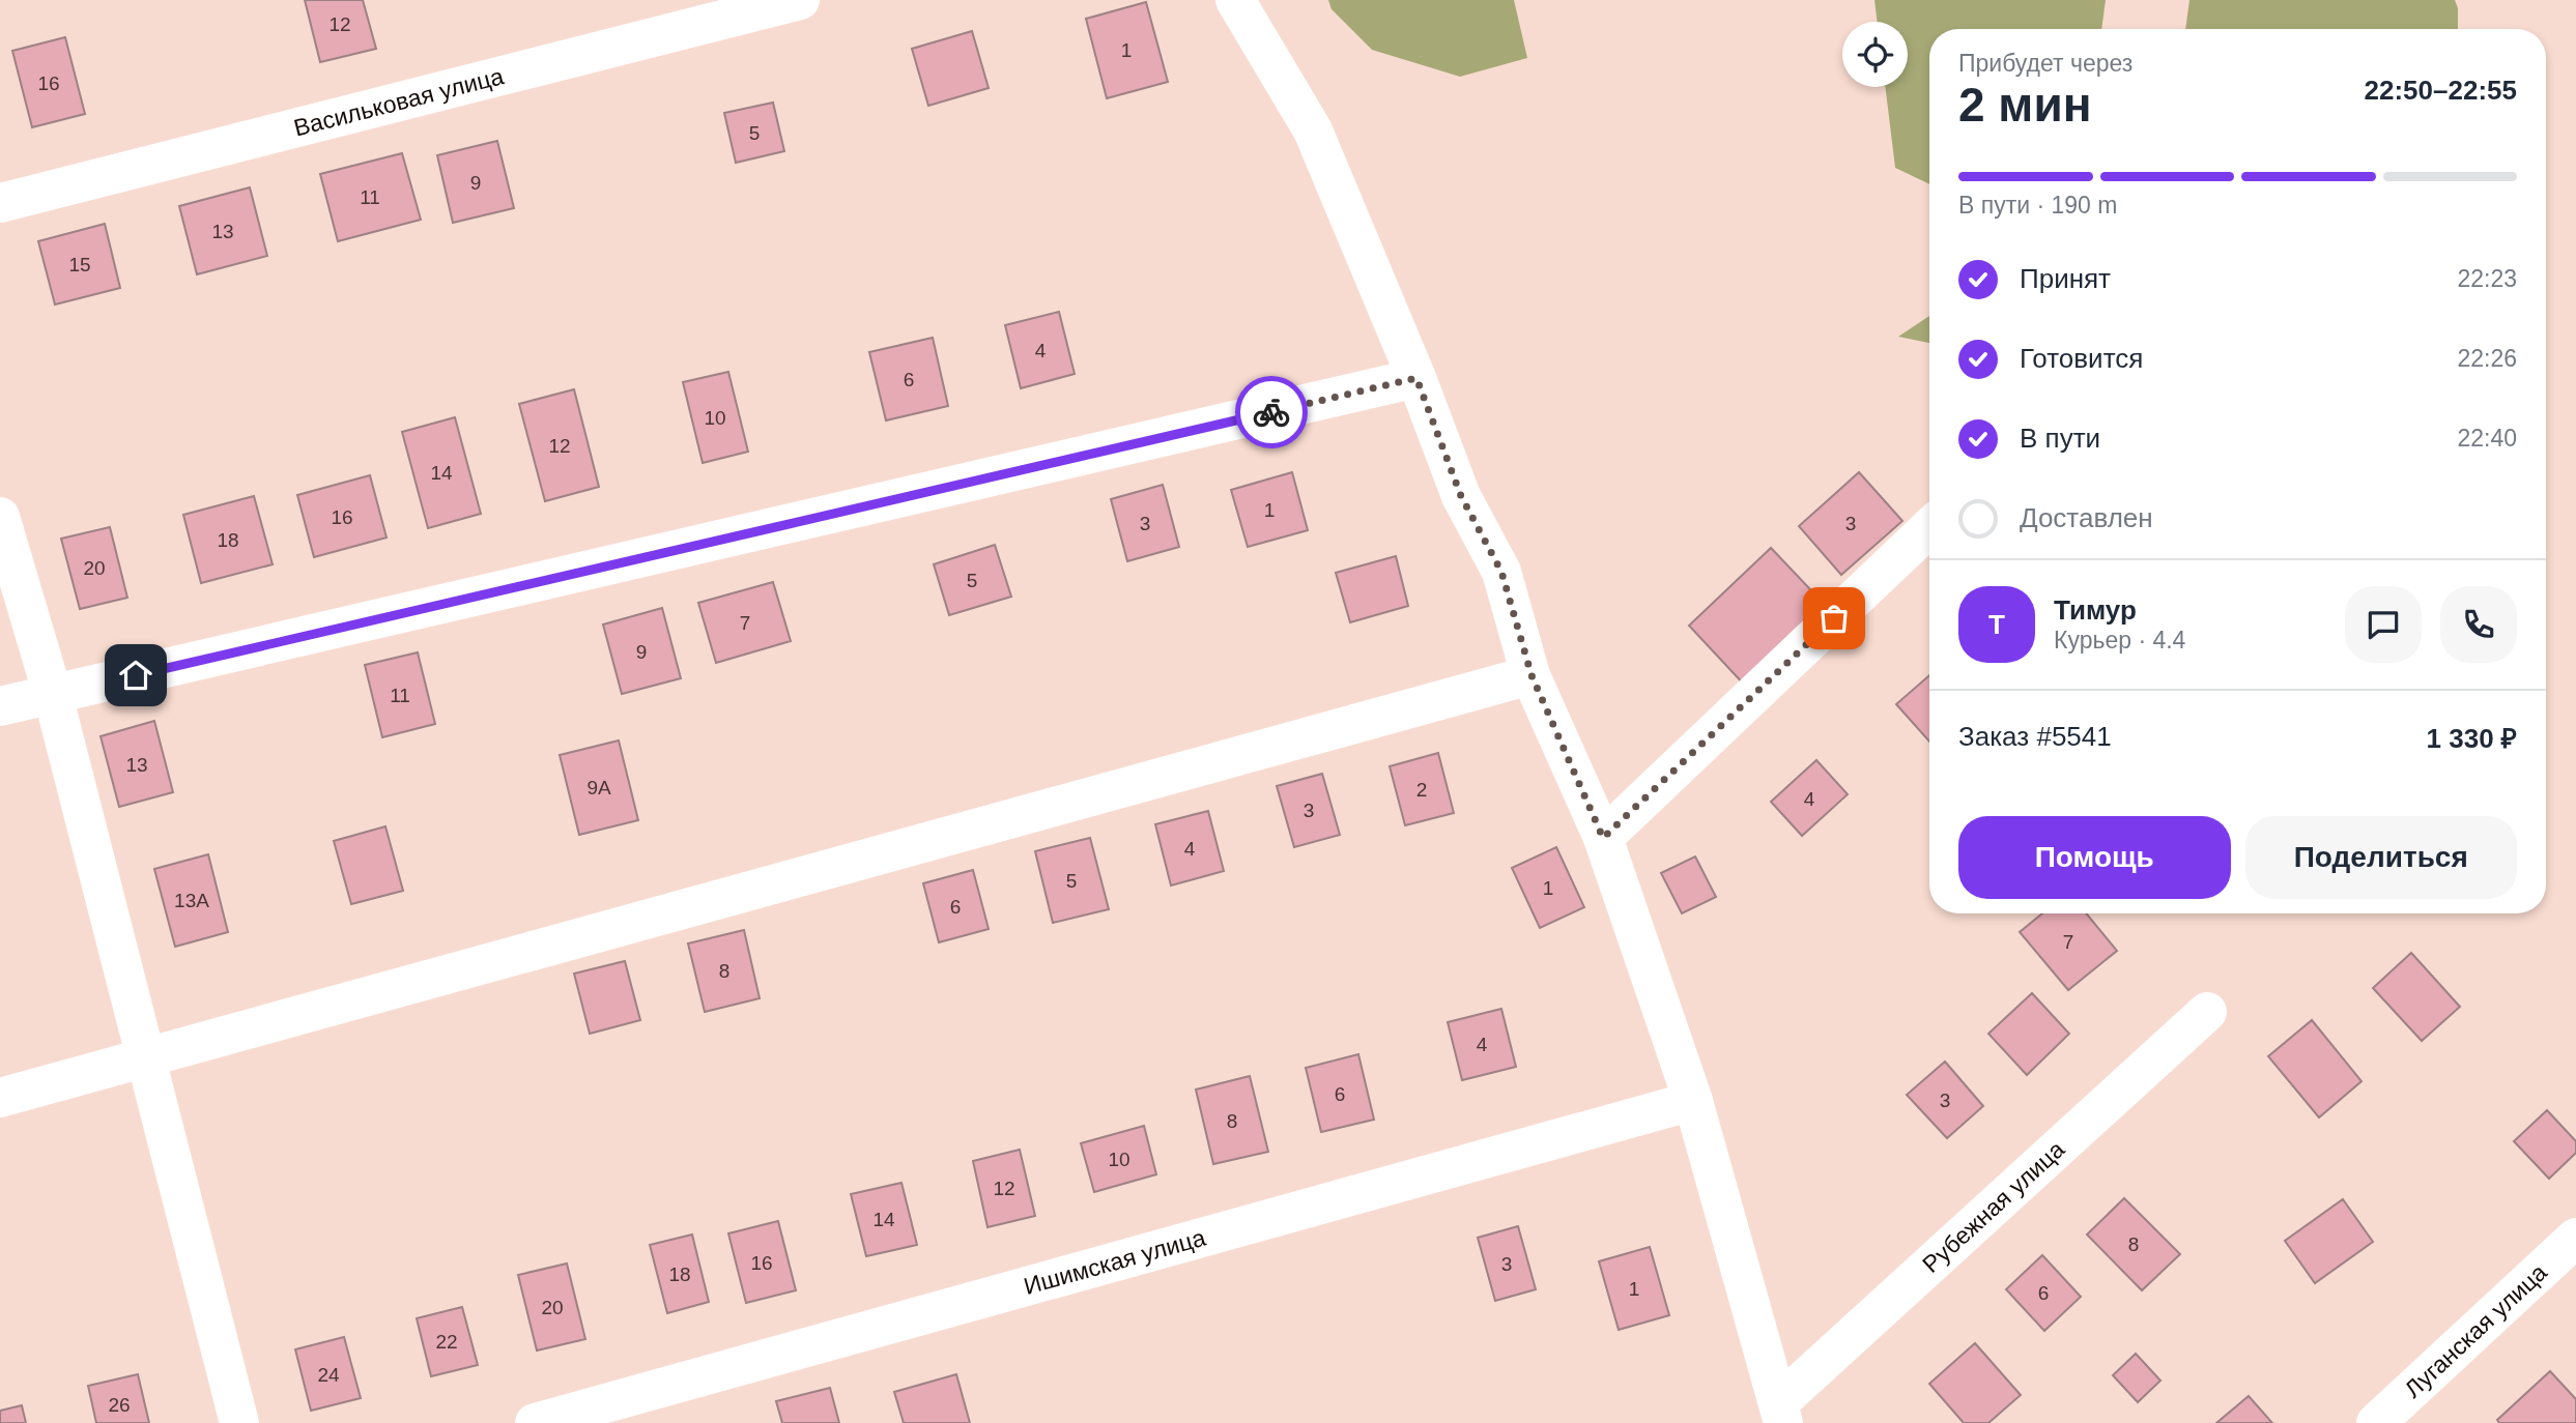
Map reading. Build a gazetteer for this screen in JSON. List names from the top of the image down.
{
  "streets": {
    "street": [
      "Васильковая улица",
      "Рубежная улица",
      "Ишимская улица",
      "Луганская улица"
    ]
  },
  "house_numbers": [
    "12",
    "1",
    "16",
    "5",
    "9",
    "11",
    "13",
    "15",
    "4",
    "6",
    "10",
    "12",
    "14",
    "1",
    "16",
    "3",
    "3",
    "18",
    "20",
    "5",
    "7",
    "9",
    "11",
    "13",
    "9А",
    "2",
    "4",
    "3",
    "4",
    "5",
    "1",
    "13А",
    "6",
    "7",
    "8",
    "4",
    "6",
    "3",
    "8",
    "10",
    "12",
    "14",
    "8",
    "16",
    "3",
    "18",
    "1",
    "6",
    "20",
    "22",
    "24",
    "26"
  ],
  "page": {
    "heading": ["2 мин", "Прибудет через", "22:50–22:55"],
    "panel": [
      "Тимур",
      "Курьер · 4.4",
      "Заказ #5541",
      "1 330 ₽"
    ],
    "bar": "В пути · 190 m",
    "list": [
      ["Принят", "22:23"],
      ["Готовится", "22:26"],
      ["В пути", "22:40"],
      "Доставлен"
    ],
    "round": "Т",
    "buttons": ["Помощь", "Поделиться"]
  }
}
